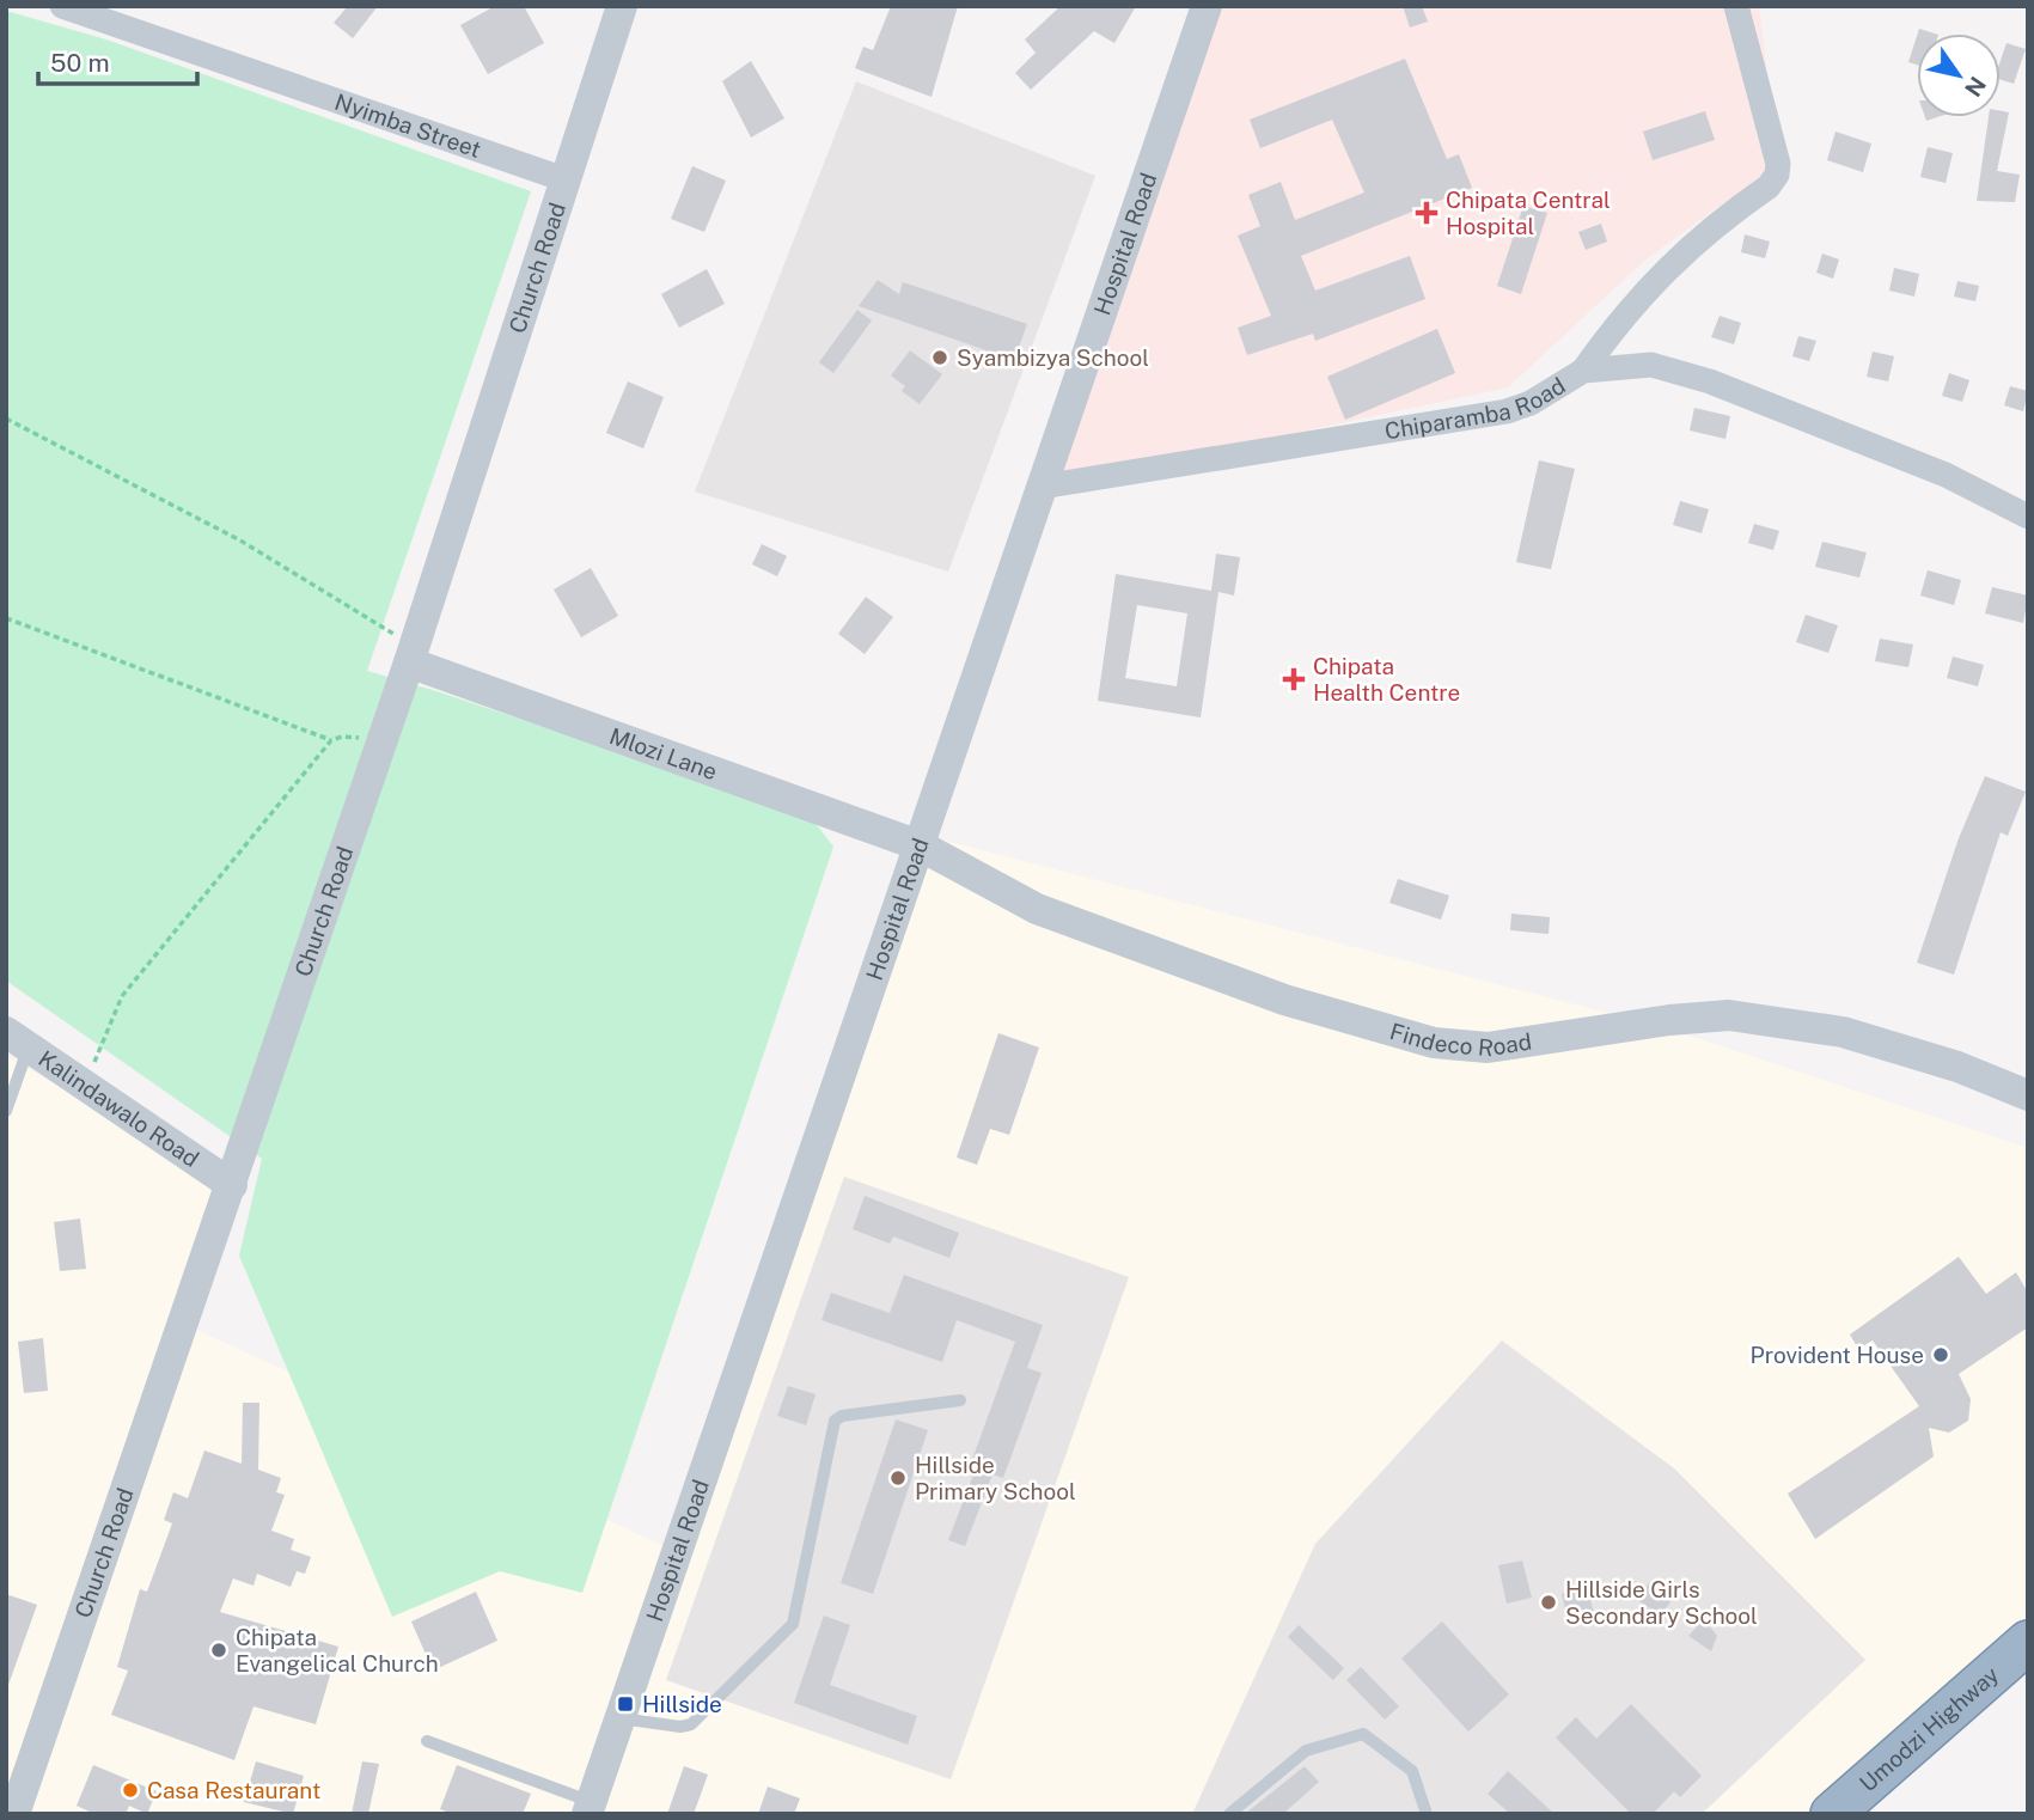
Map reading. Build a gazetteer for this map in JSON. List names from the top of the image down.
{
  "streets": {
    "highway": ["Umodzi Highway"],
    "street": [
      "Nyimba Street",
      "Hospital Road",
      "Church Road",
      "Chiparamba Road",
      "Mlozi Lane",
      "Findeco Road",
      "Kalindawalo Road"
    ]
  },
  "crossings": [
    ["Nyimba Street", "Church Road"],
    ["Hospital Road", "Chiparamba Road"],
    ["Hospital Road", "Mlozi Lane"],
    ["Hospital Road", "Findeco Road"],
    ["Church Road", "Mlozi Lane"],
    ["Church Road", "Kalindawalo Road"],
    ["Mlozi Lane", "Findeco Road"]
  ],
  "places": {
    "health": ["Chipata Central Hospital", "Chipata Health Centre"],
    "other": [
      "Syambizya School",
      "Provident House",
      "Hillside Primary School",
      "Hillside Girls Secondary School",
      "Chipata Evangelical Church",
      "Casa Restaurant"
    ],
    "transit": ["Hillside"]
  },
  "scale_bar": "50 m",
  "north": "bottom right"
}
